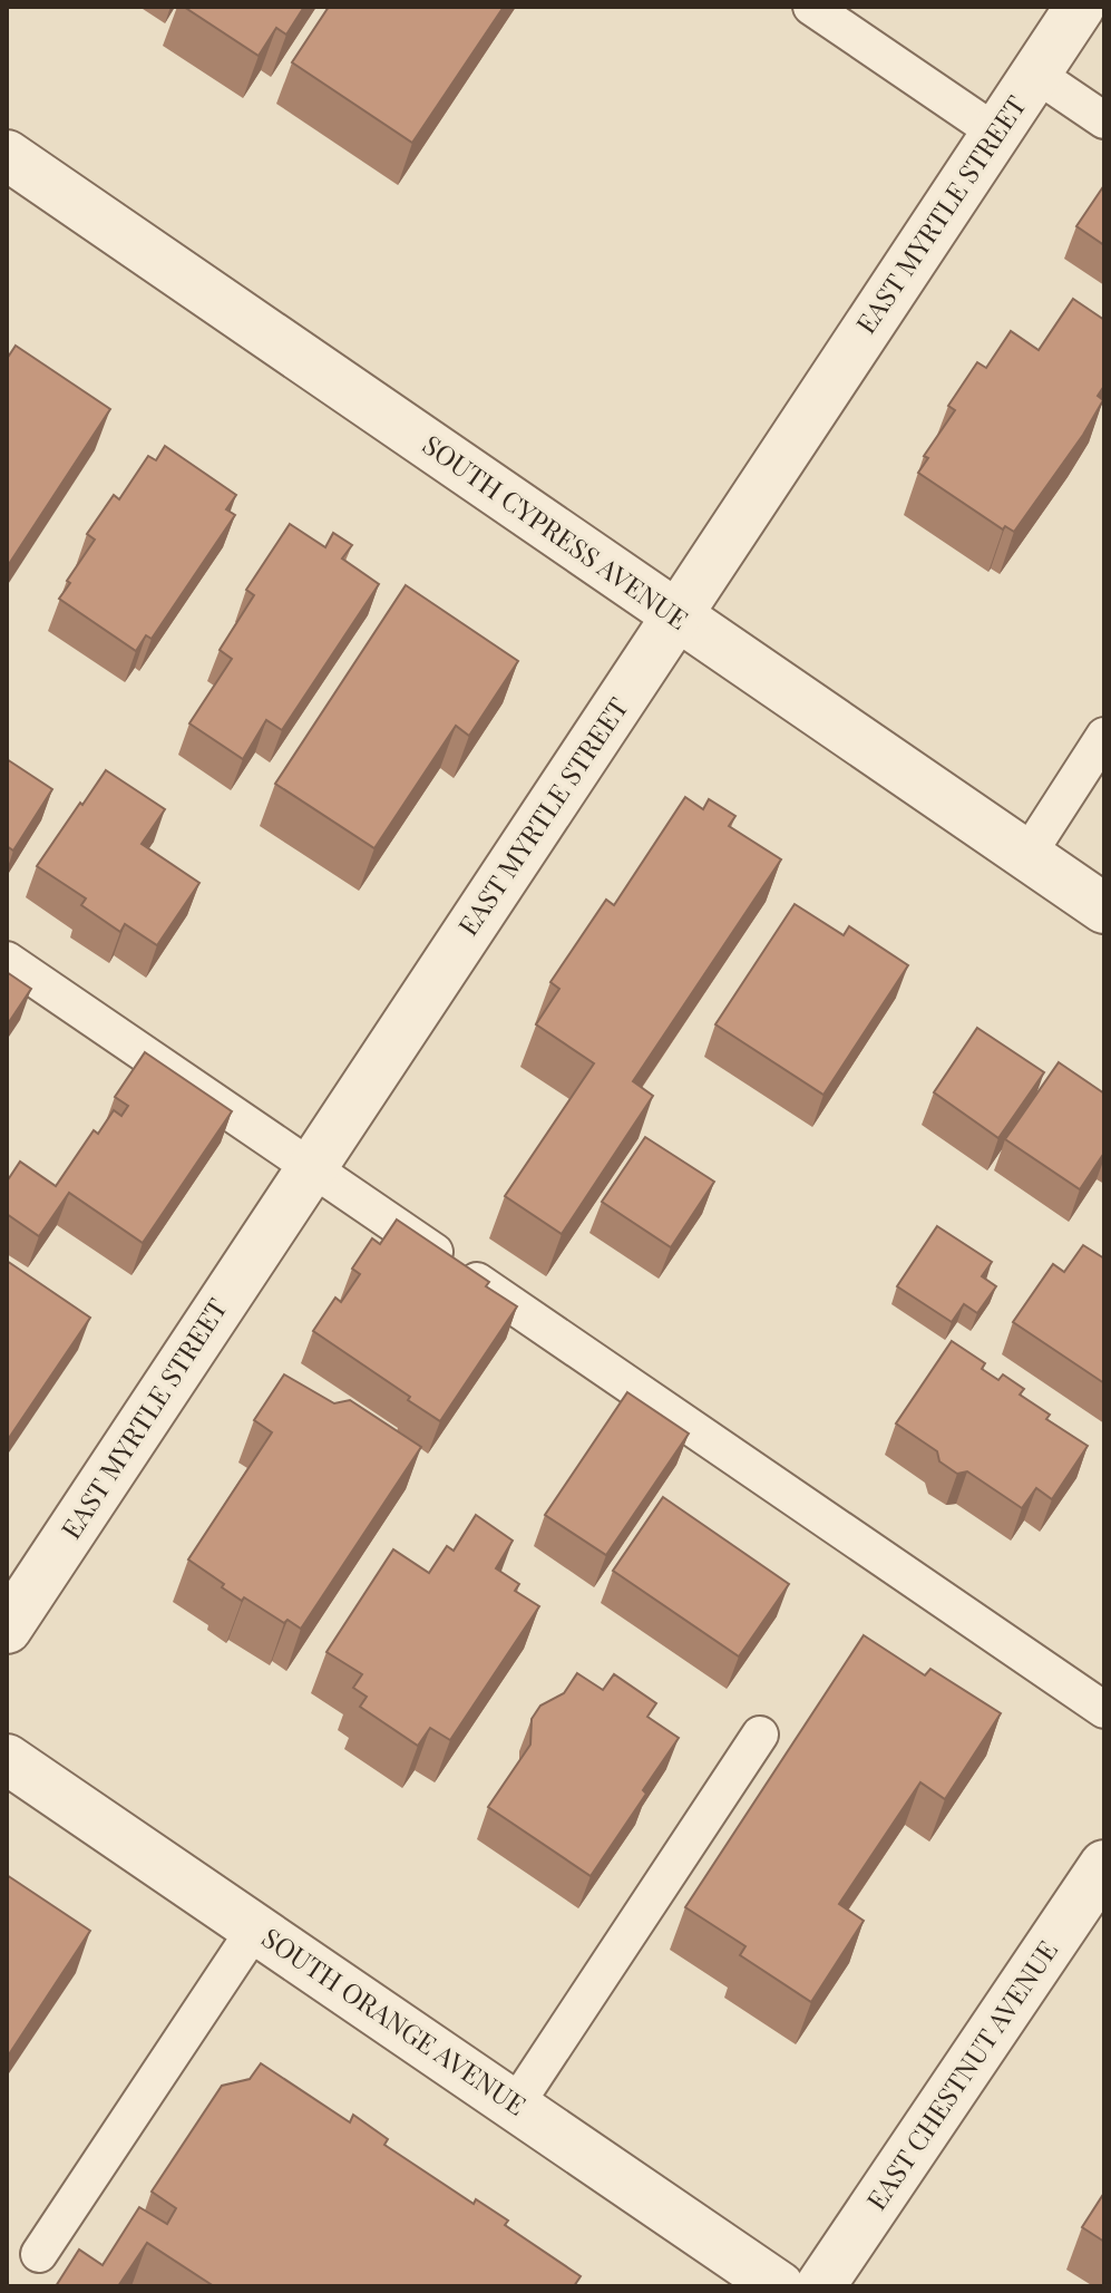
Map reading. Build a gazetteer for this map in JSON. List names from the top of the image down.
{
  "streets": {
    "street": [
      "EAST MYRTLE STREET",
      "SOUTH CYPRESS AVENUE",
      "SOUTH ORANGE AVENUE",
      "EAST CHESTNUT AVENUE"
    ]
  },
  "crossings": [
    ["EAST MYRTLE STREET", "SOUTH CYPRESS AVENUE"]
  ]
}
